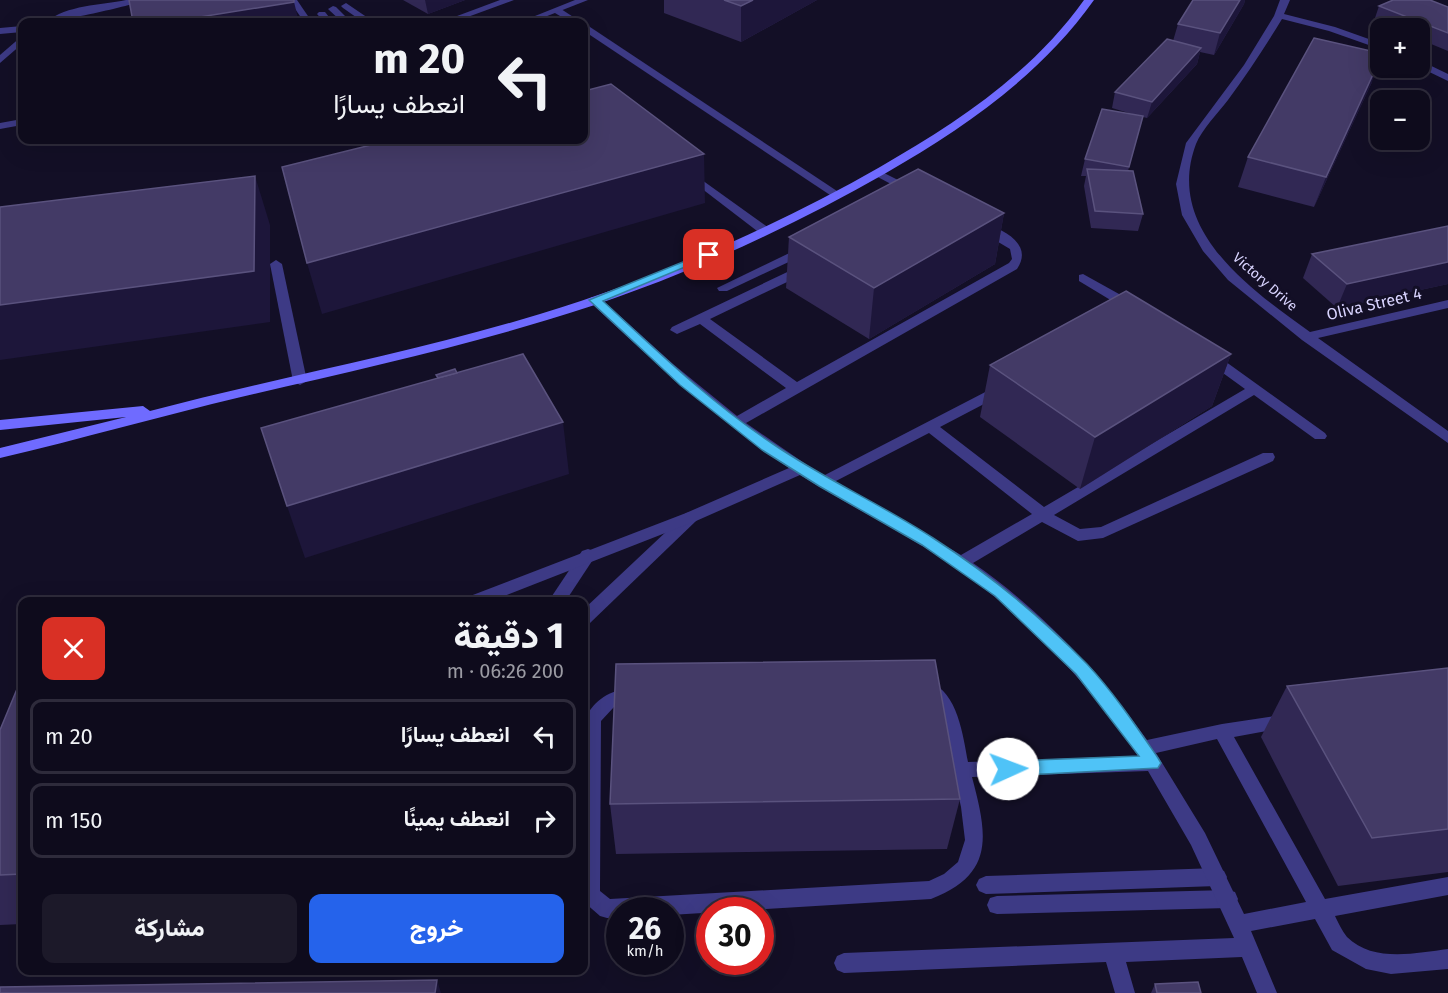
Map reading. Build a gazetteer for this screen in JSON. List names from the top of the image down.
{
  "streets": {
    "street": ["Victory Drive", "Oliva Street 4"]
  },
  "crossings": [
    ["Victory Drive", "Oliva Street 4"]
  ],
  "page": {
    "map_buttons": ["+", "−"],
    "turn": ["20 m", "انعطف يسارًا"],
    "heading": ["1 دقيقة", "200 m · 06:26"],
    "list": [
      {
        "name": "انعطف يسارًا",
        "value": "20 m"
      },
      {
        "name": "انعطف يمينًا",
        "value": "150 m"
      }
    ],
    "buttons": ["خروج", "مشاركة"],
    "speed": "26 km/h",
    "limit": "30"
  }
}
